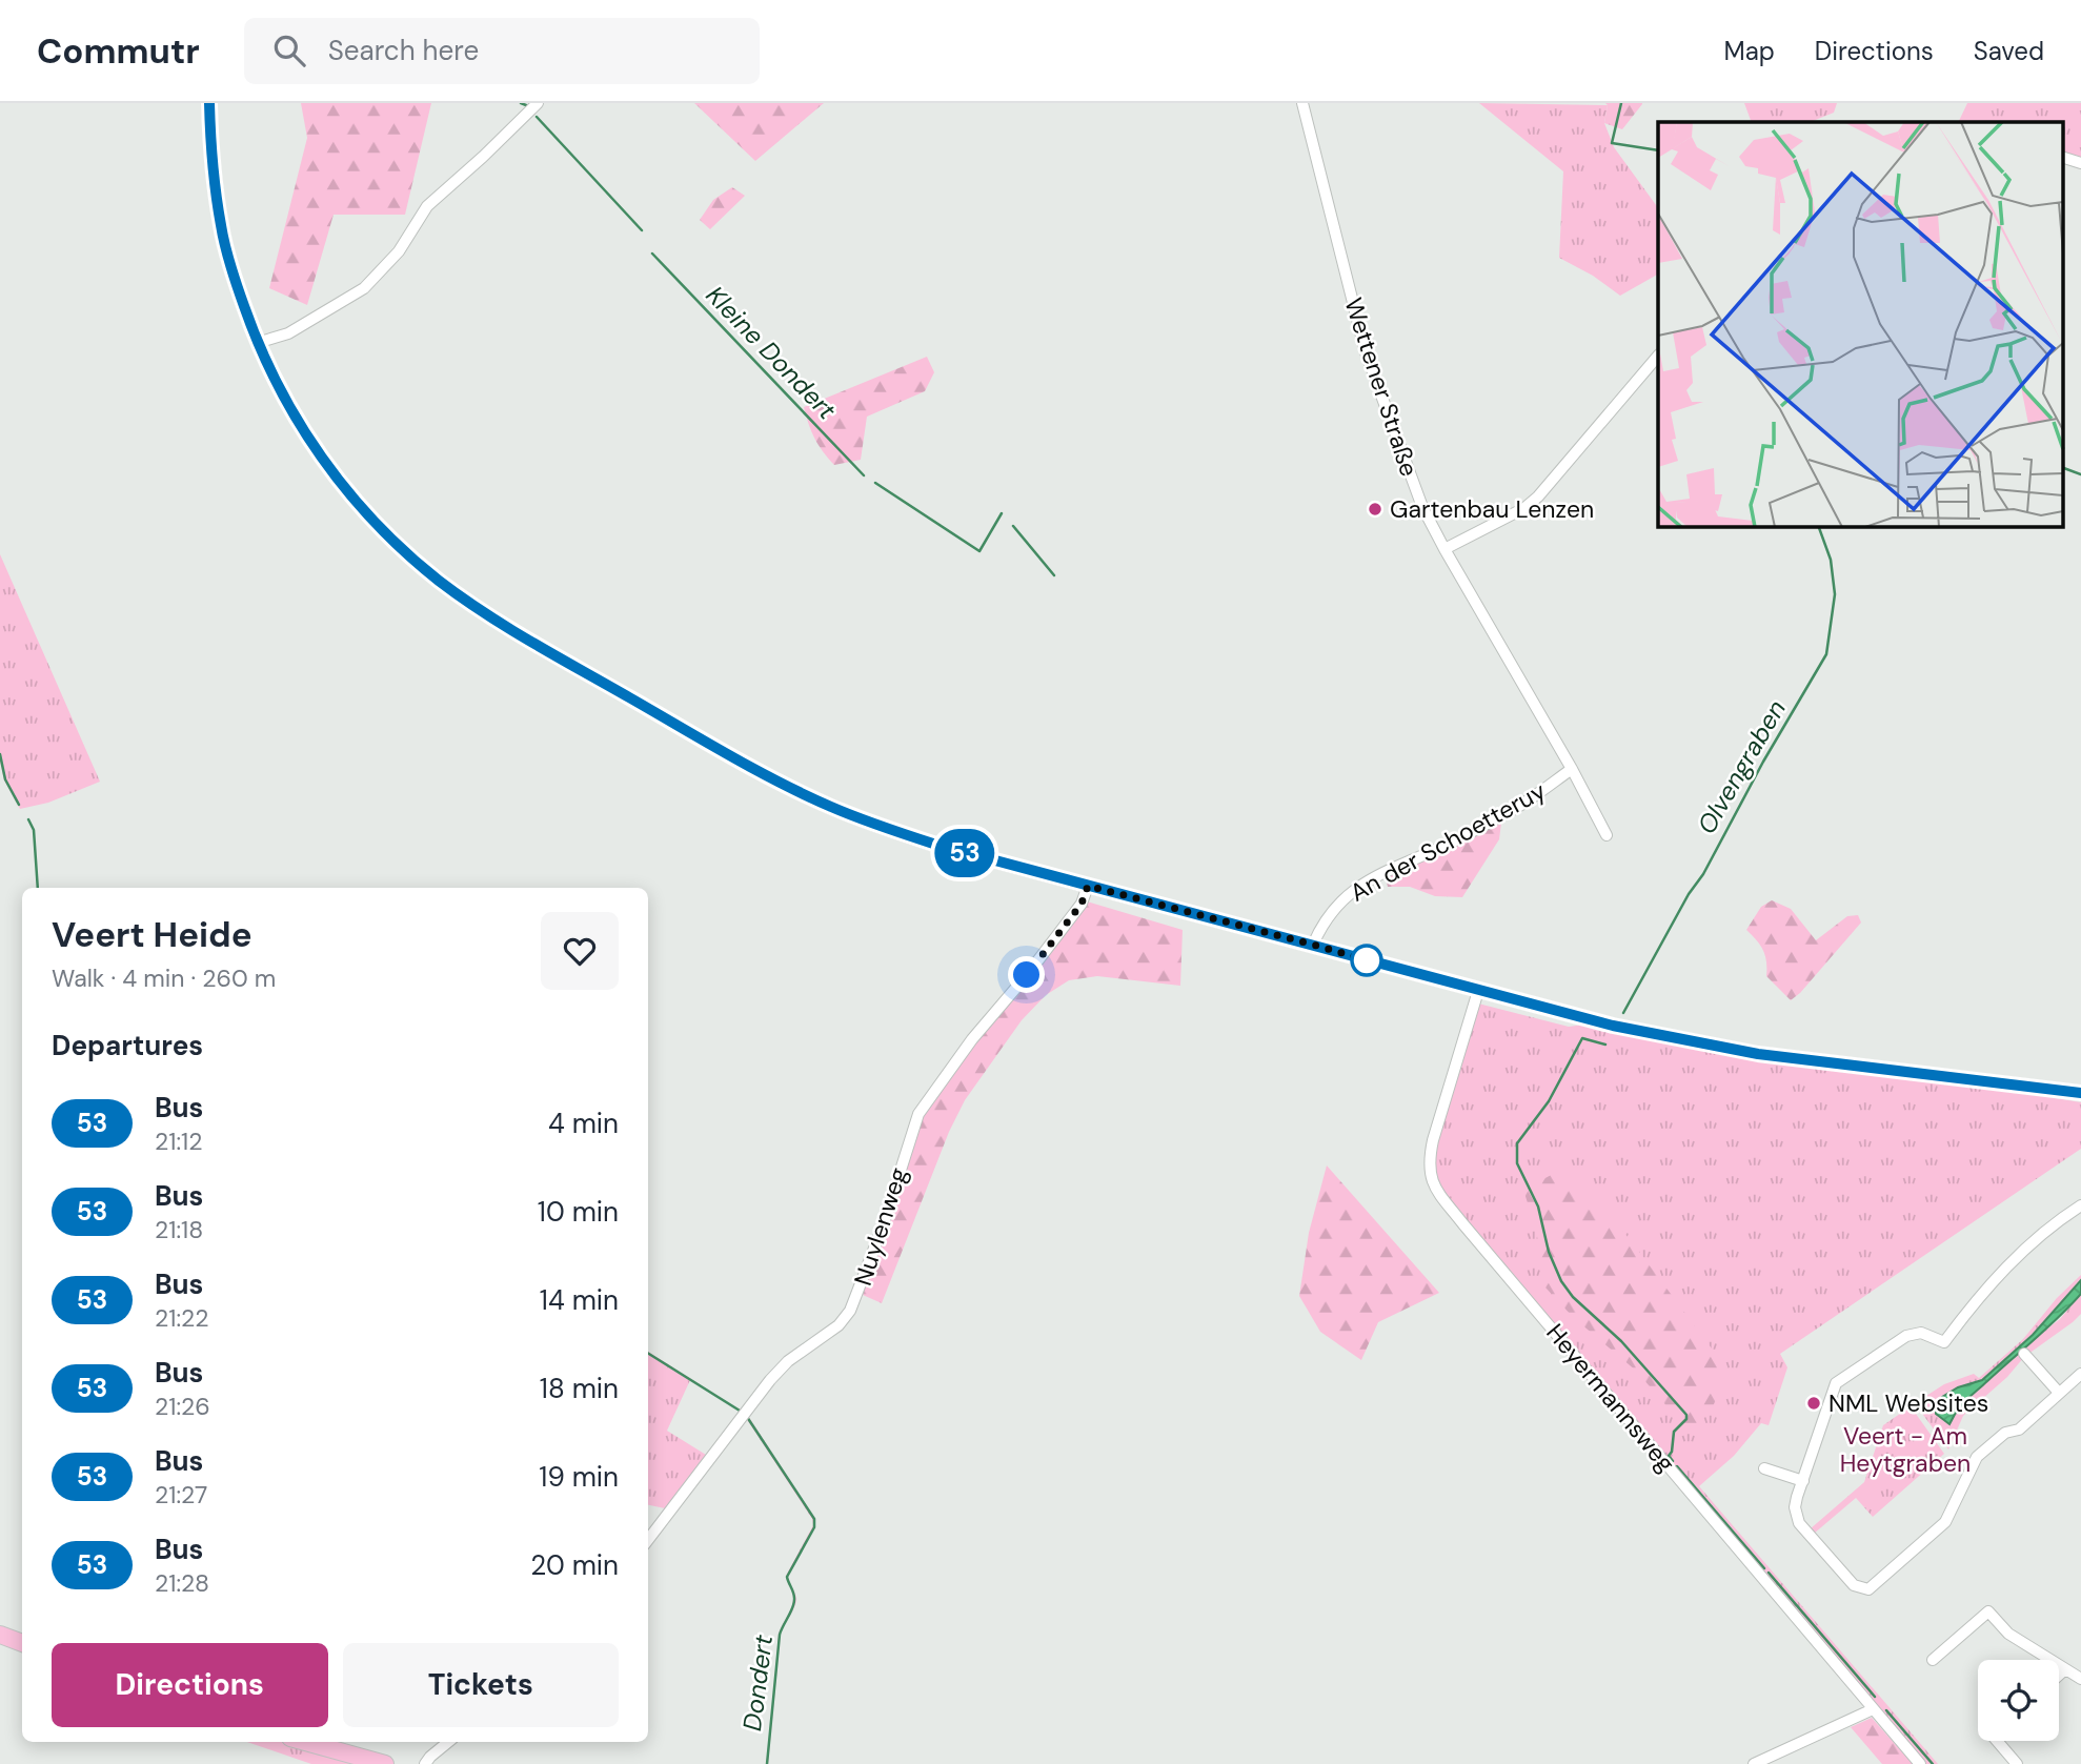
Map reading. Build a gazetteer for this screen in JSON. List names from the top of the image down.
{
  "streets": {
    "street": [
      "Wettener Straße",
      "An der Schoetteruy",
      "Nuylenweg",
      "Heyermannsweg"
    ]
  },
  "crossings": [
    ["Wettener Straße", "An der Schoetteruy"]
  ],
  "water": ["Kleine Dondert", "Olvengraben", "Dondert"],
  "parks": ["Veert - Am Heytgraben"],
  "places": ["Gartenbau Lenzen", "NML Websites"],
  "lines": ["bus line 53"],
  "page": {
    "header": "Commutr",
    "search": "Search here",
    "nav": ["Map", "Directions", "Saved"],
    "on_map": "53",
    "heading": [
      ["Veert Heide", "Walk · 4 min · 260 m"],
      "Departures"
    ],
    "list": [
      {
        "mark": "53",
        "name": "Bus",
        "note": "21:12",
        "value": "4 min"
      },
      {
        "mark": "53",
        "name": "Bus",
        "note": "21:18",
        "value": "10 min"
      },
      {
        "mark": "53",
        "name": "Bus",
        "note": "21:22",
        "value": "14 min"
      },
      {
        "mark": "53",
        "name": "Bus",
        "note": "21:26",
        "value": "18 min"
      },
      {
        "mark": "53",
        "name": "Bus",
        "note": "21:27",
        "value": "19 min"
      },
      {
        "mark": "53",
        "name": "Bus",
        "note": "21:28",
        "value": "20 min"
      }
    ],
    "buttons": ["Directions", "Tickets"]
  }
}
